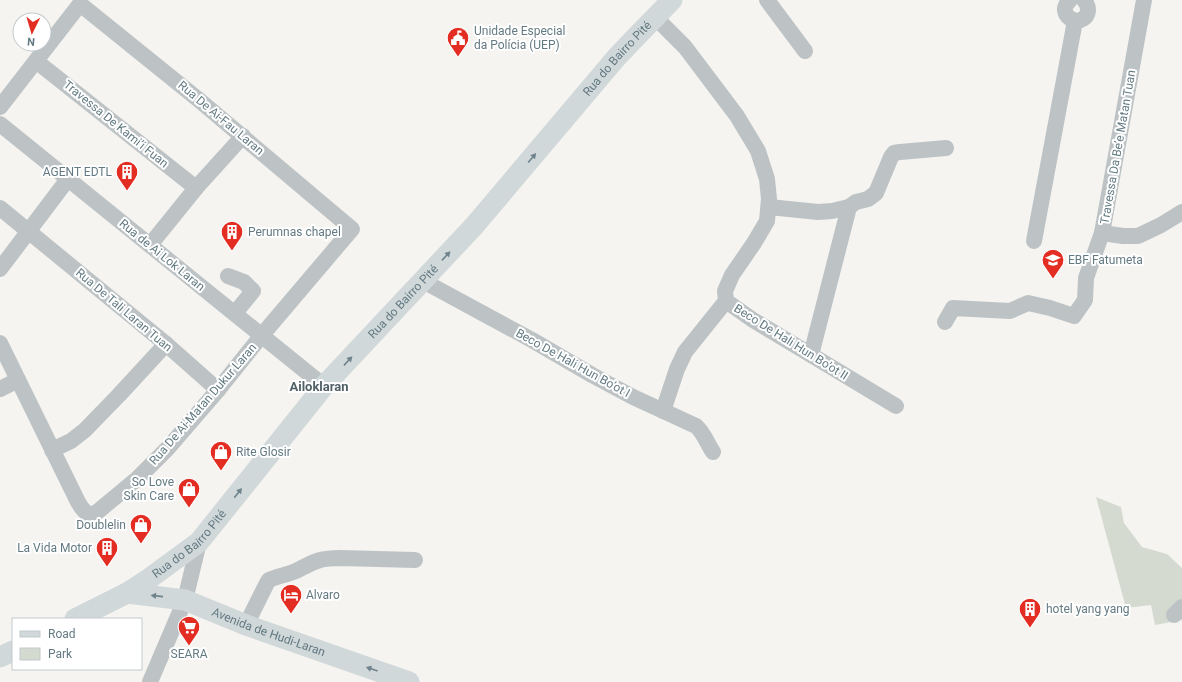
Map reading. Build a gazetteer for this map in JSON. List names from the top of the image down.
{
  "streets": {
    "main road": ["Rua do Bairro Pité", "Avenida de Hudi-Laran"],
    "street": [
      "Rua De Ai-Fau Laran",
      "Travessa De Kami’i Fuan",
      "Travessa Da Be’e Matan Tuan",
      "Rua de Ai Lok Laran",
      "Rua De Tali Laran Tuan",
      "Beco De Hali Hun Bo’ot II",
      "Beco De Hali Hun Bo’ot I",
      "Rua De Ai-Matan Dukur Laran"
    ]
  },
  "crossings": [
    ["Rua do Bairro Pité", "Rua de Ai Lok Laran"],
    ["Rua do Bairro Pité", "Beco De Hali Hun Bo’ot II"],
    ["Rua do Bairro Pité", "Beco De Hali Hun Bo’ot I"],
    ["Rua do Bairro Pité", "Avenida de Hudi-Laran"],
    ["Rua De Ai-Fau Laran", "Travessa De Kami’i Fuan"],
    ["Rua De Ai-Fau Laran", "Rua de Ai Lok Laran"],
    ["Rua De Ai-Fau Laran", "Rua De Ai-Matan Dukur Laran"],
    ["Rua de Ai Lok Laran", "Rua De Ai-Matan Dukur Laran"],
    ["Rua De Tali Laran Tuan", "Rua De Ai-Matan Dukur Laran"]
  ],
  "one_way": ["Rua do Bairro Pité", "Avenida de Hudi-Laran"],
  "districts": ["Ailoklaran"],
  "places": {
    "public building": ["Unidade Especial da Polícia (UEP)"],
    "building": [
      "AGENT EDTL",
      "Perumnas chapel",
      "La Vida Motor",
      "hotel yang yang"
    ],
    "school or university": ["EBF Fatumeta"],
    "shop": ["Rite Glosir", "So Love Skin Care", "Doublelin"],
    "hotel": ["Alvaro"],
    "supermarket": ["SEARA"]
  },
  "legend": ["Road", "Park"],
  "north": "bottom"
}
